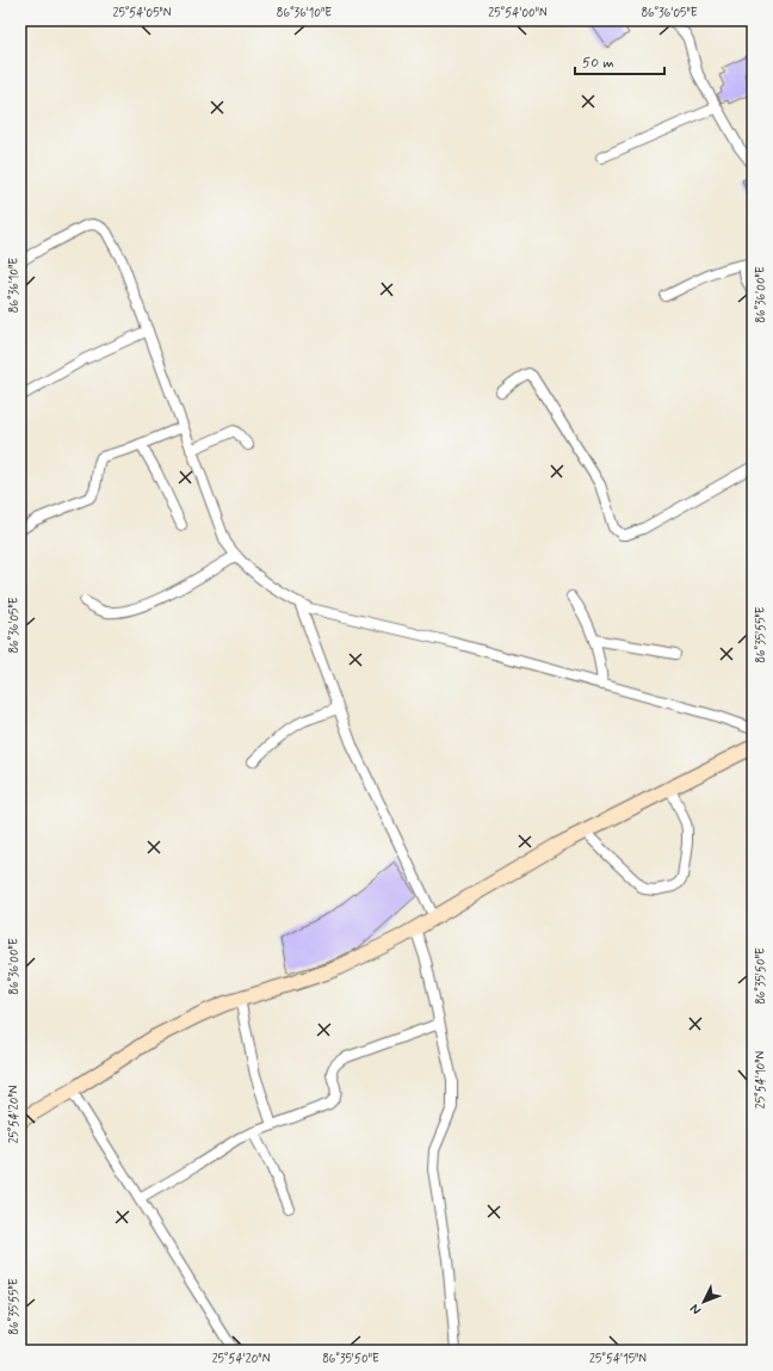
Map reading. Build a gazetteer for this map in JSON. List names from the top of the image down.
{
  "scale_bar": "50 m",
  "north": "bottom left",
  "coordinates": [
    "25°54'05\"N",
    "86°36'10\"E",
    "25°54'00\"N",
    "86°36'05\"E",
    "86°36'00\"E",
    "86°35'55\"E",
    "86°35'50\"E",
    "25°54'10\"N",
    "25°54'20\"N",
    "25°54'15\"N"
  ]
}
